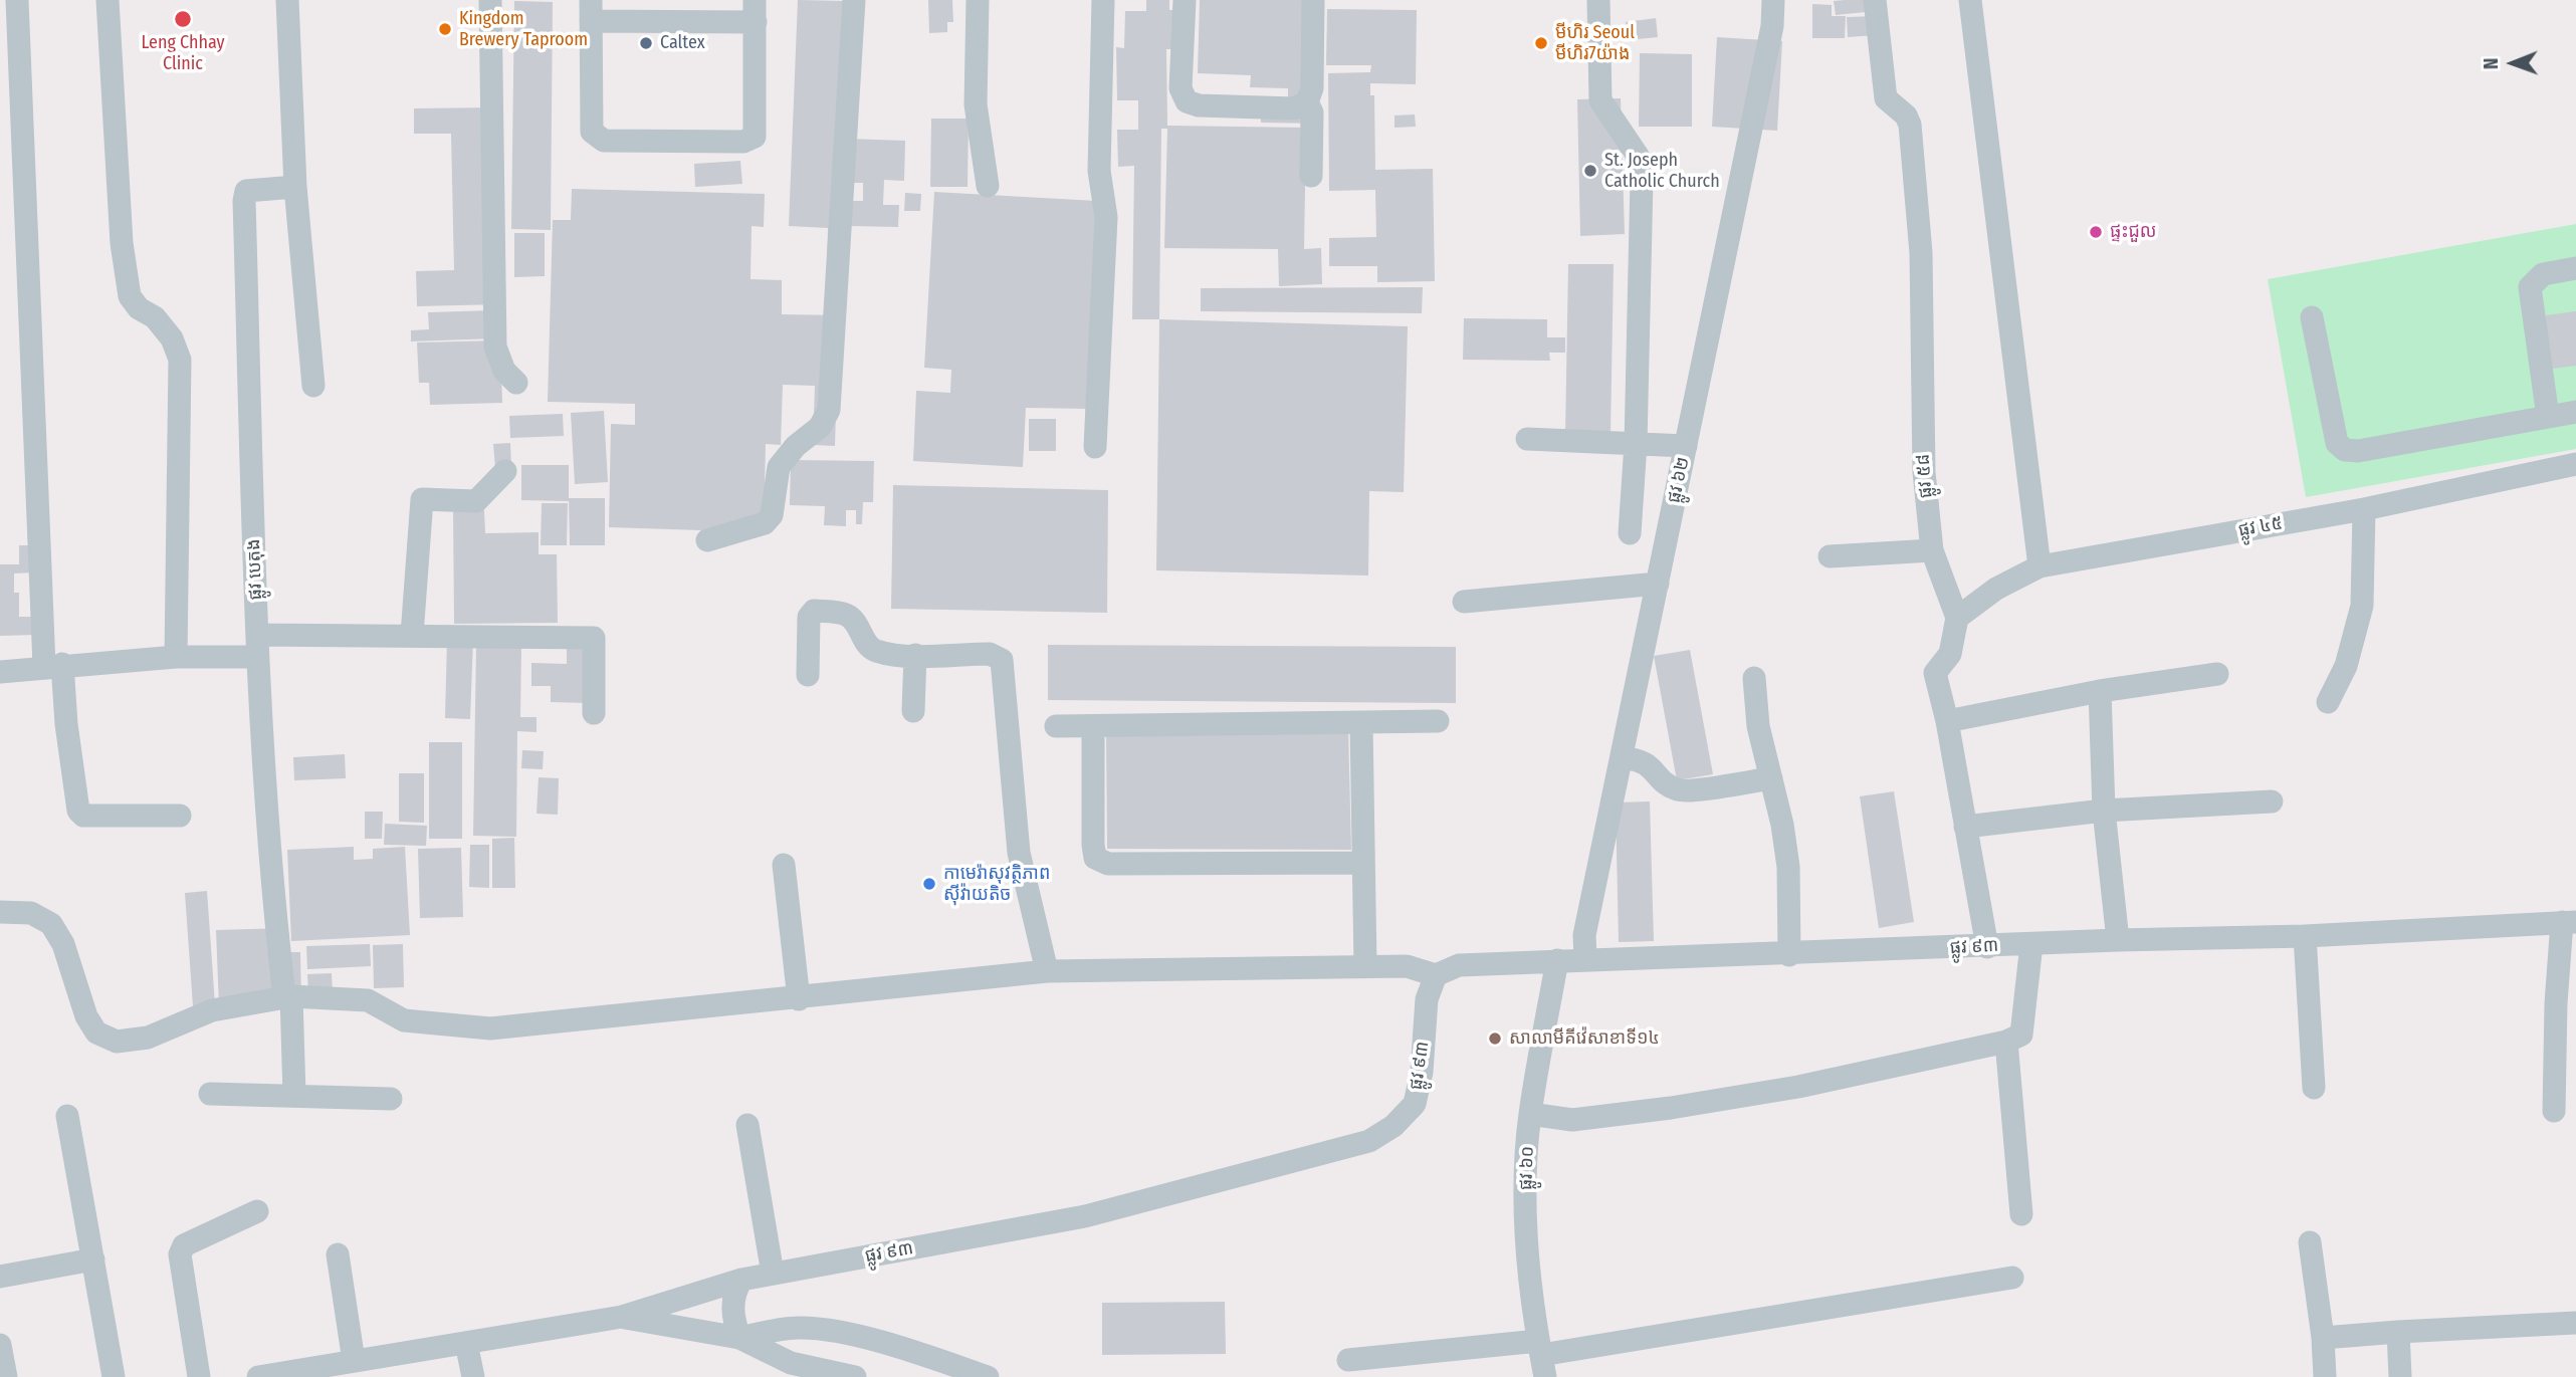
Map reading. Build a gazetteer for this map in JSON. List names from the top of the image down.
{
  "streets": {
    "street": [
      "ផ្លូវ ៥៨",
      "ផ្លូវ ៦២",
      "ផ្លូវ ៤៥",
      "ផ្លូវ បេតុង",
      "ផ្លូវ ៩៣",
      "ផ្លូវ ៦០"
    ]
  },
  "crossings": [
    ["ផ្លូវ ៥៨", "ផ្លូវ ៤៥"],
    ["ផ្លូវ ៦២", "ផ្លូវ ៩៣"],
    ["ផ្លូវ ៩៣", "ផ្លូវ ៦០"]
  ],
  "places": [
    "Leng Chhay Clinic",
    "Kingdom Brewery Taproom",
    "Caltex",
    "មីហិរ Seoul មីហិរ7យ៉ាង",
    "St. Joseph Catholic Church",
    "ផ្ទះជួល",
    "កាមេរ៉ាសុវត្ថិភាព ស៊ីវ៉ាយតិច",
    "សាលាមីគីវ៉េសាខាទី១៤"
  ],
  "north": "left"
}
